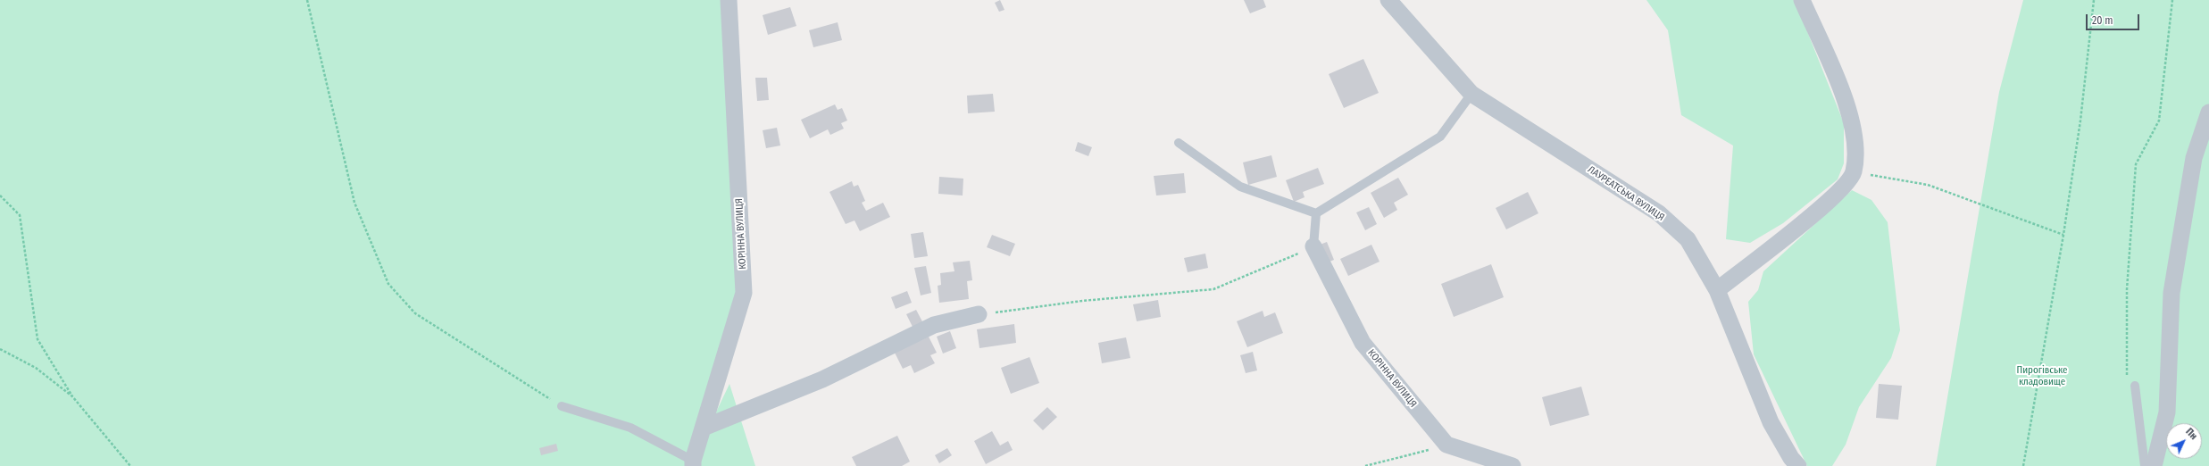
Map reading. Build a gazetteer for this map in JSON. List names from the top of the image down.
{
  "streets": {
    "street": ["ЛАУРЕАТСЬКА ВУЛИЦЯ", "КОРІННА ВУЛИЦЯ"]
  },
  "parks": ["Пирогівське кладовище"],
  "scale_bar": "20 m",
  "north": "top right"
}
